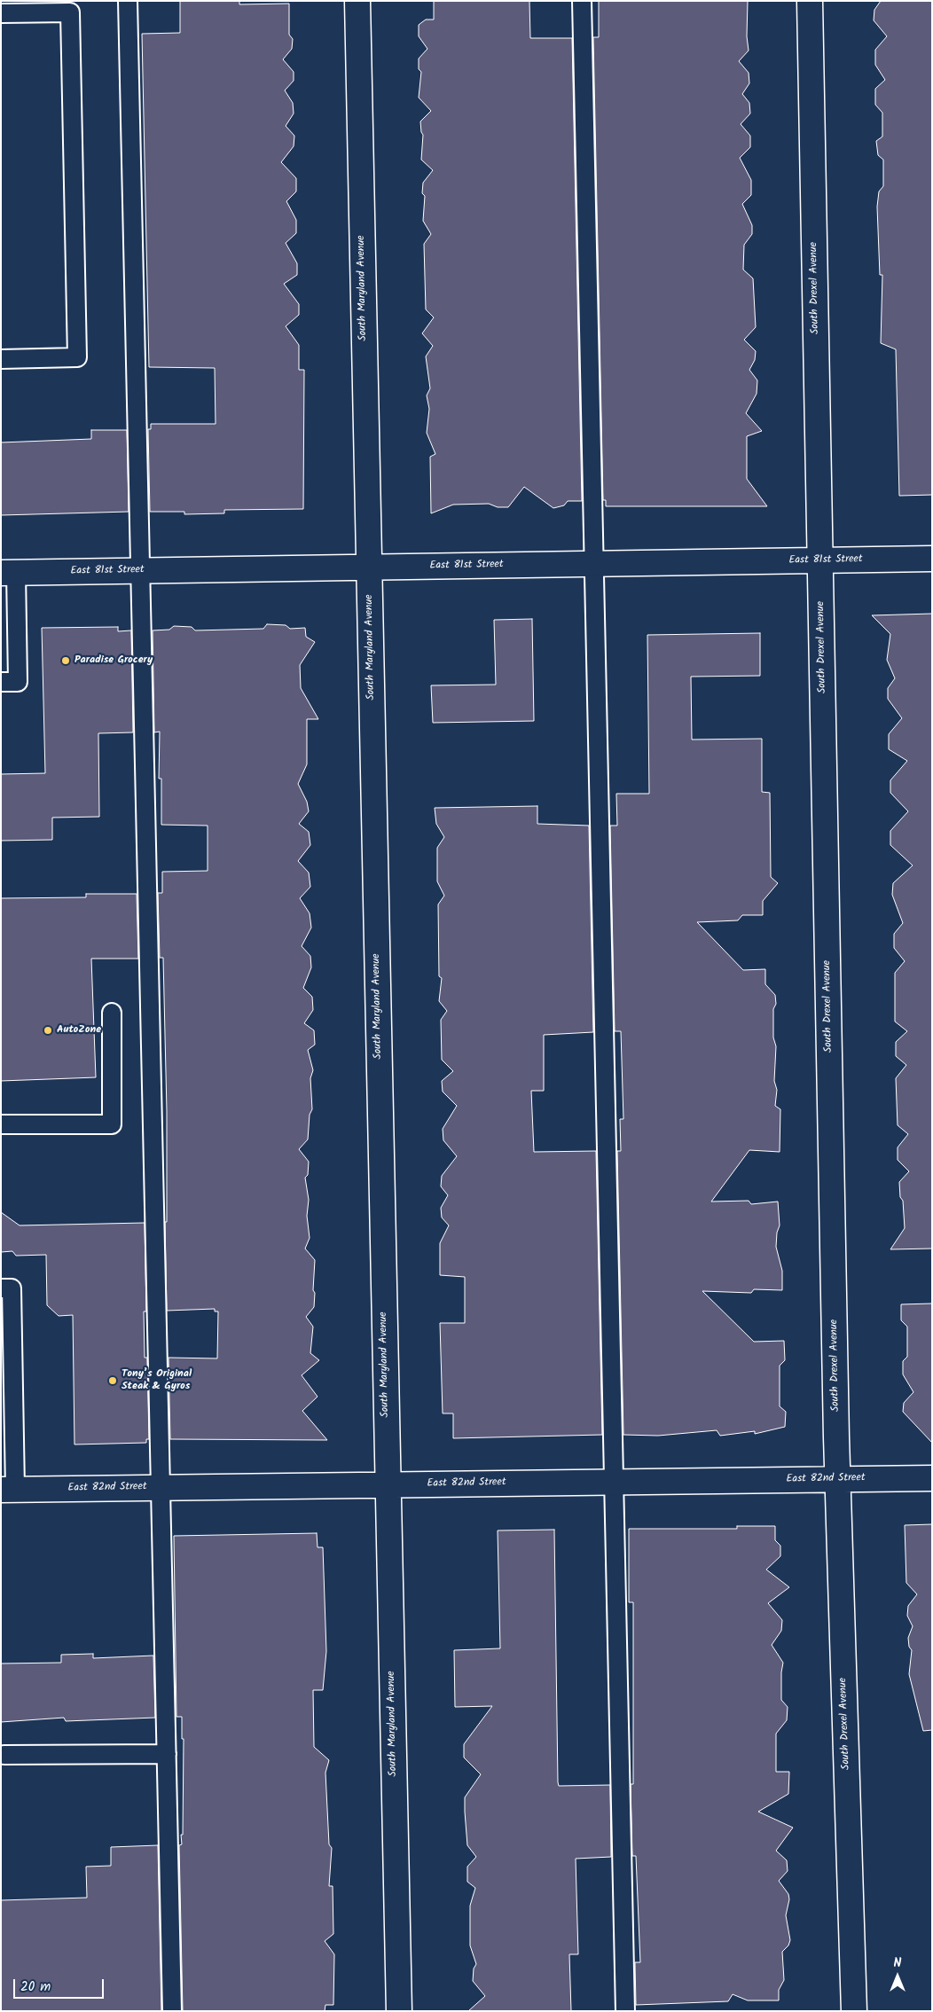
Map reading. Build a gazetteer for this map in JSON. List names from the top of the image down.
{
  "streets": {
    "street": [
      "South Maryland Avenue",
      "South Drexel Avenue",
      "East 81st Street",
      "East 82nd Street"
    ]
  },
  "crossings": [
    ["South Maryland Avenue", "East 81st Street"],
    ["South Maryland Avenue", "East 82nd Street"],
    ["South Drexel Avenue", "East 81st Street"],
    ["South Drexel Avenue", "East 82nd Street"]
  ],
  "places": ["Paradise Grocery", "AutoZone", "Tony’s Original Steak & Gyros"],
  "scale_bar": "20 m",
  "north": "top"
}
